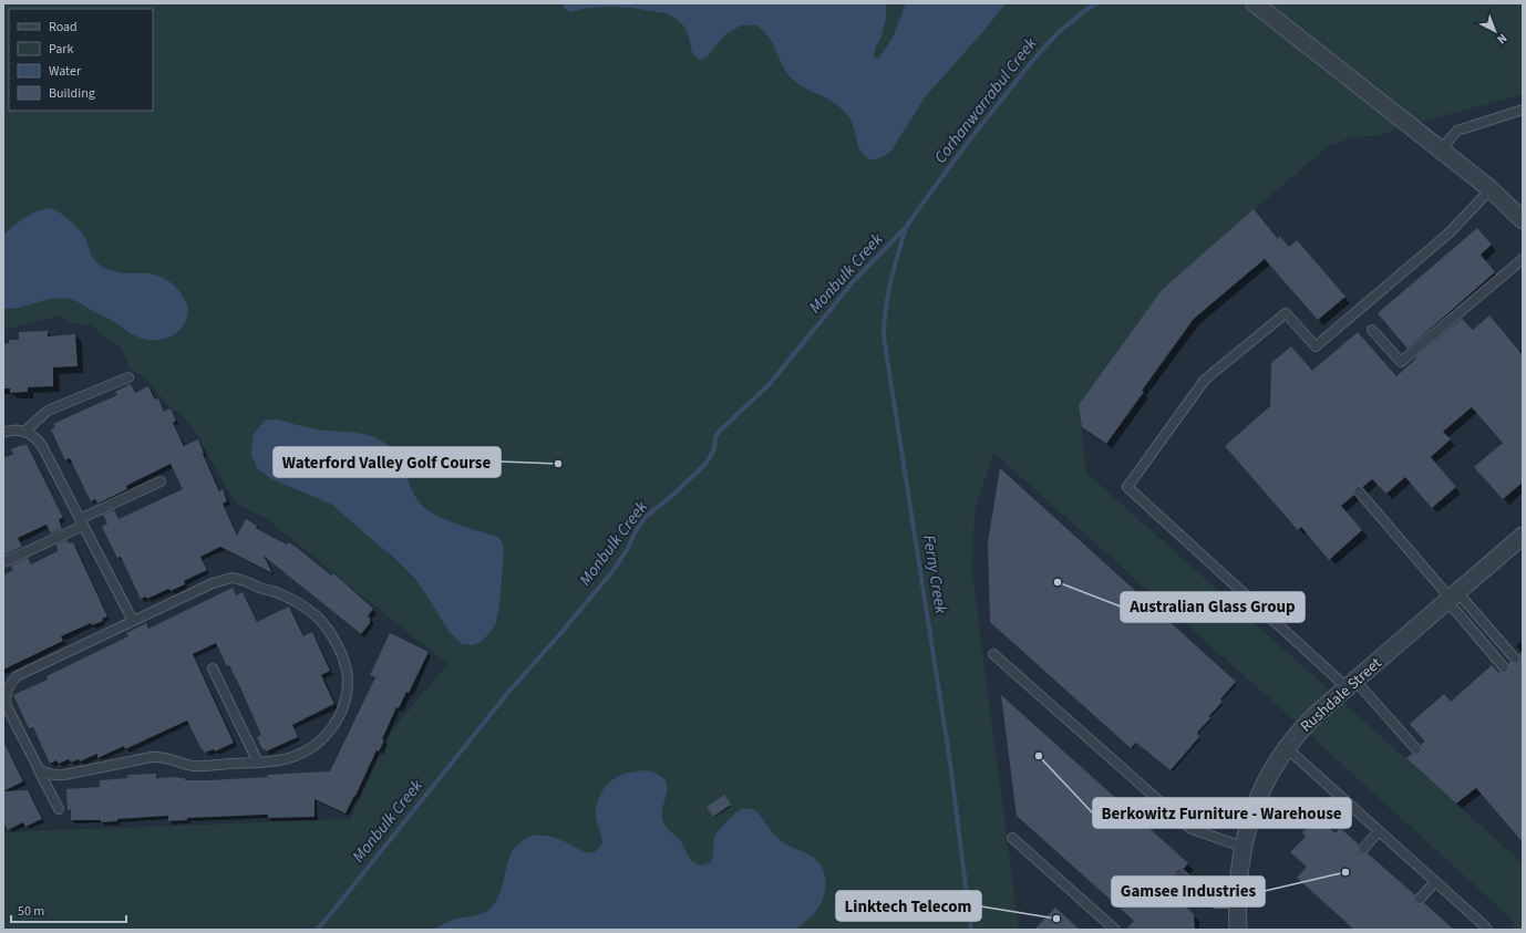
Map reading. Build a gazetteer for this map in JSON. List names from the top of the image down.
{
  "streets": {
    "street": ["Rushdale Street"]
  },
  "water": ["Corhanwarrabul Creek", "Monbulk Creek", "Ferny Creek"],
  "places": [
    "Waterford Valley Golf Course",
    "Australian Glass Group",
    "Berkowitz Furniture - Warehouse",
    "Gamsee Industries",
    "Linktech Telecom"
  ],
  "legend": [
    "Road",
    "Park",
    "Water",
    "Building"
  ],
  "scale_bar": "50 m",
  "north": "bottom right"
}
